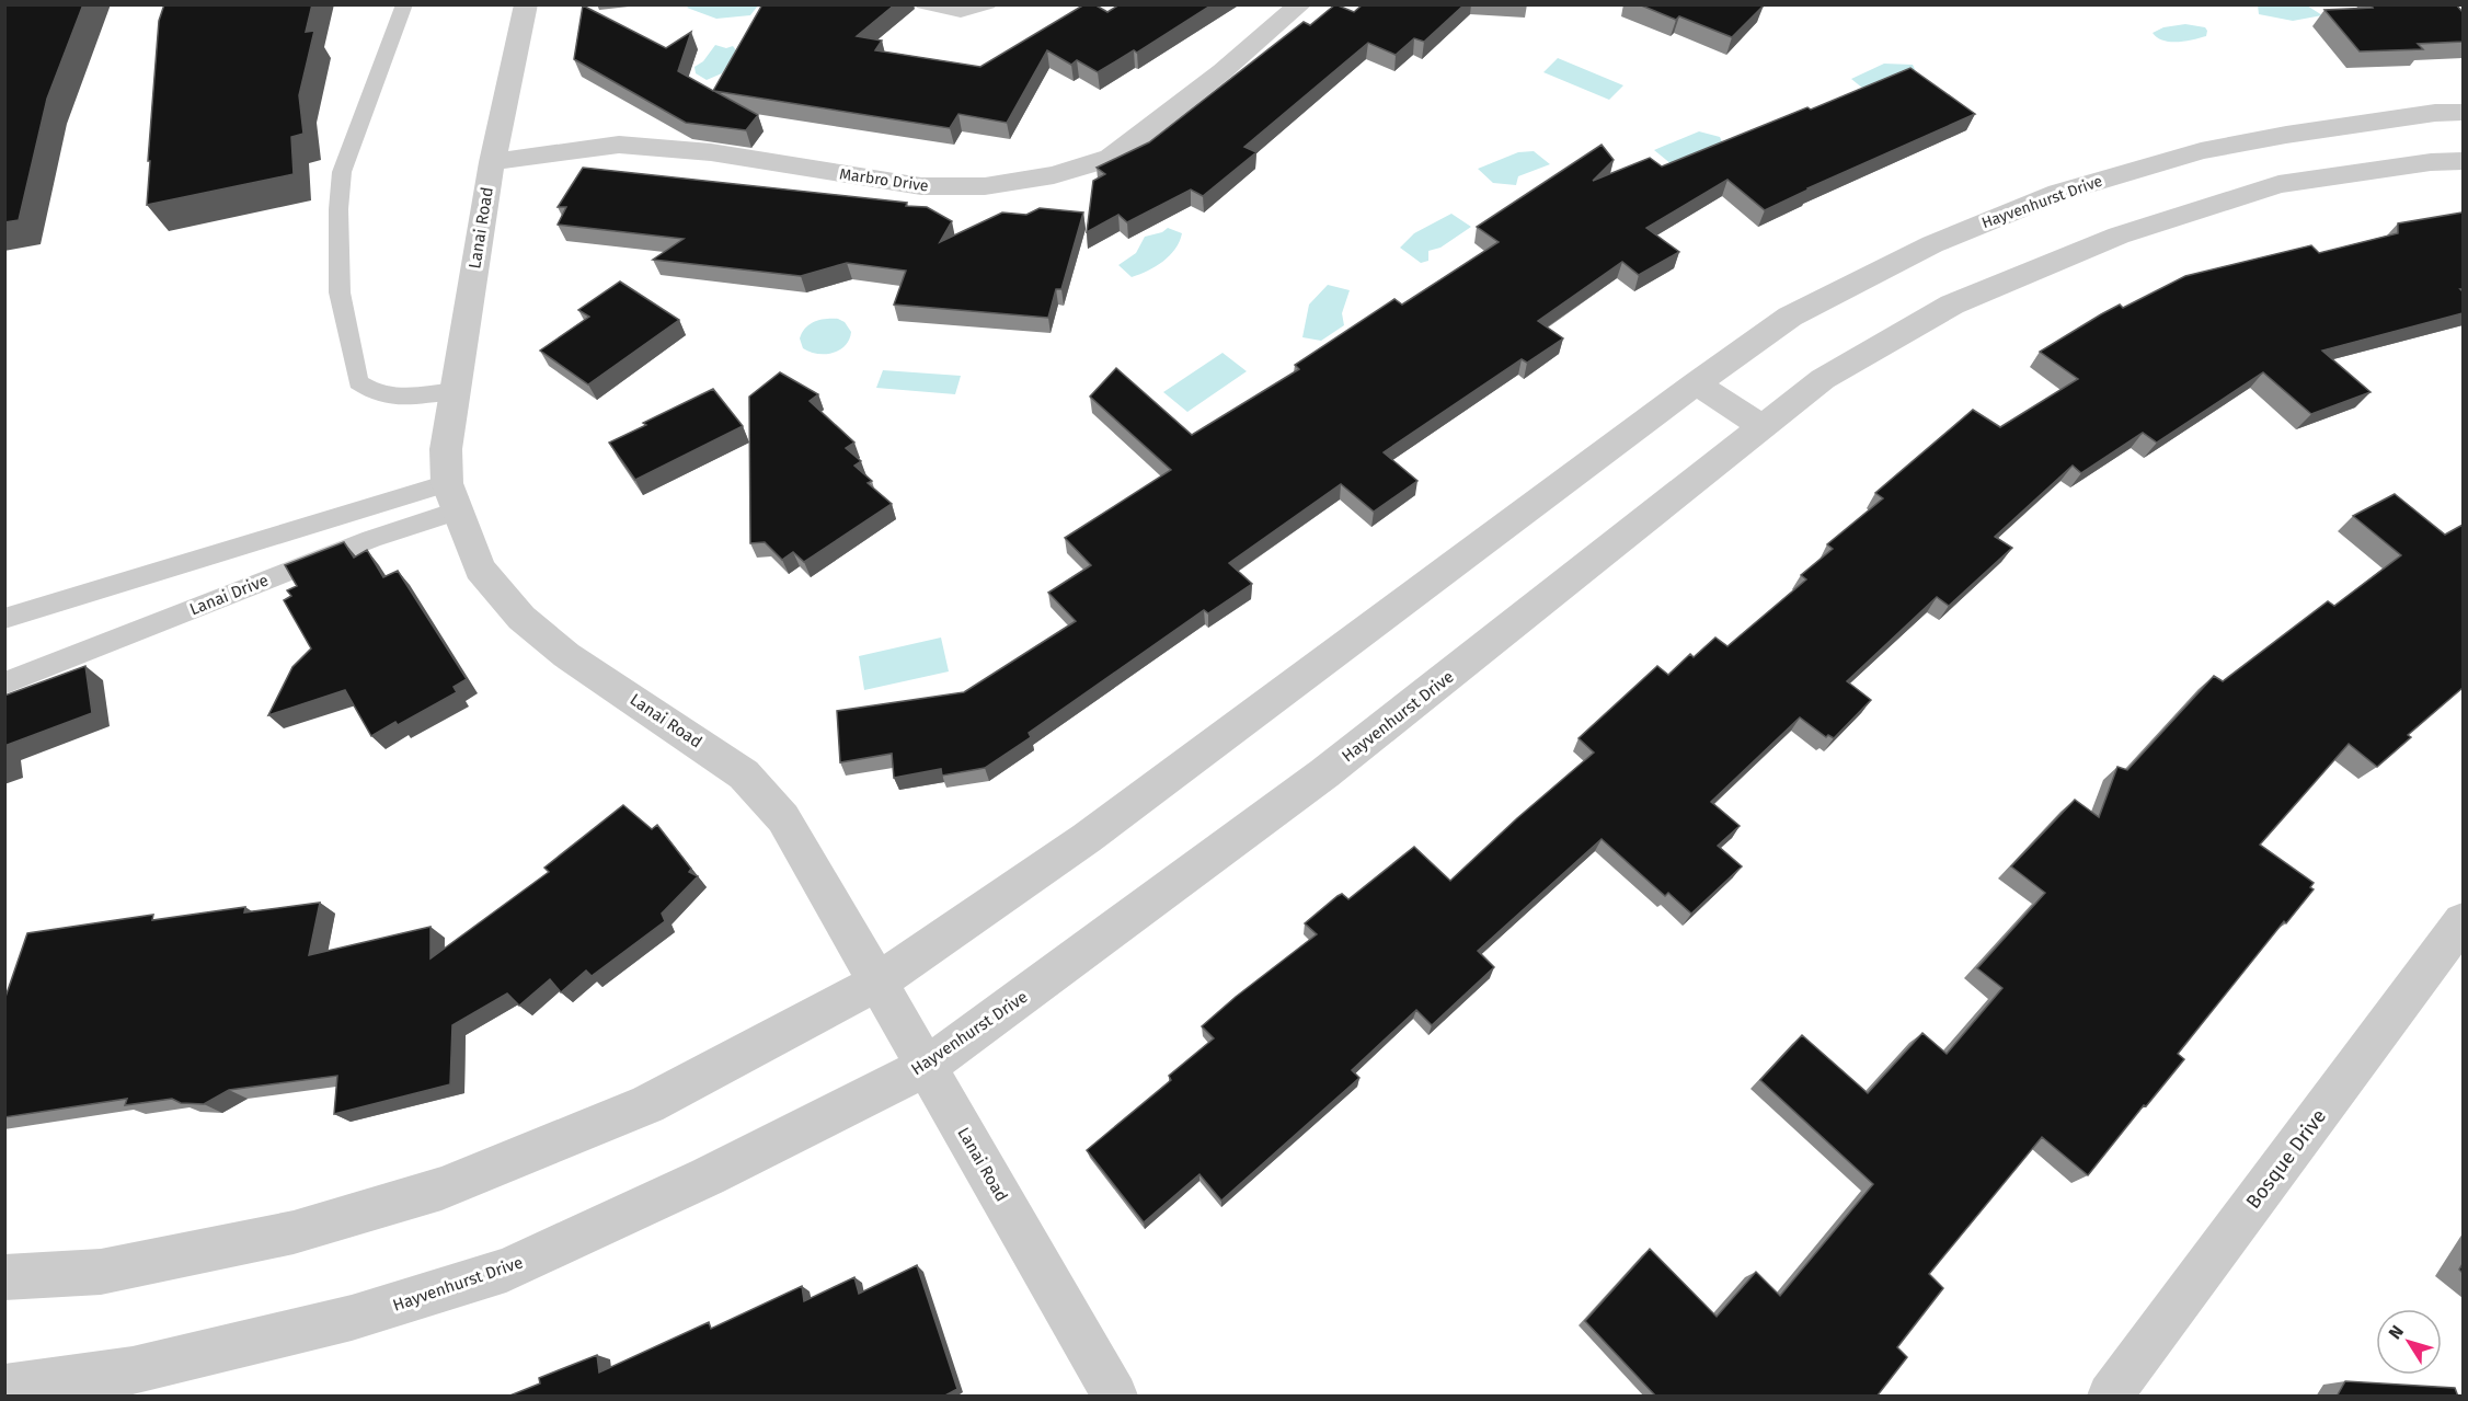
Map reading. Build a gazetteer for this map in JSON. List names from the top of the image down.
{
  "streets": {
    "street": [
      "Marbro Drive",
      "Hayvenhurst Drive",
      "Lanai Road",
      "Bosque Drive"
    ],
    "lane": ["Lanai Drive"]
  },
  "crossings": [
    ["Marbro Drive", "Lanai Road"],
    ["Hayvenhurst Drive", "Lanai Road"],
    ["Lanai Road", "Lanai Drive"]
  ],
  "north": "top left"
}
